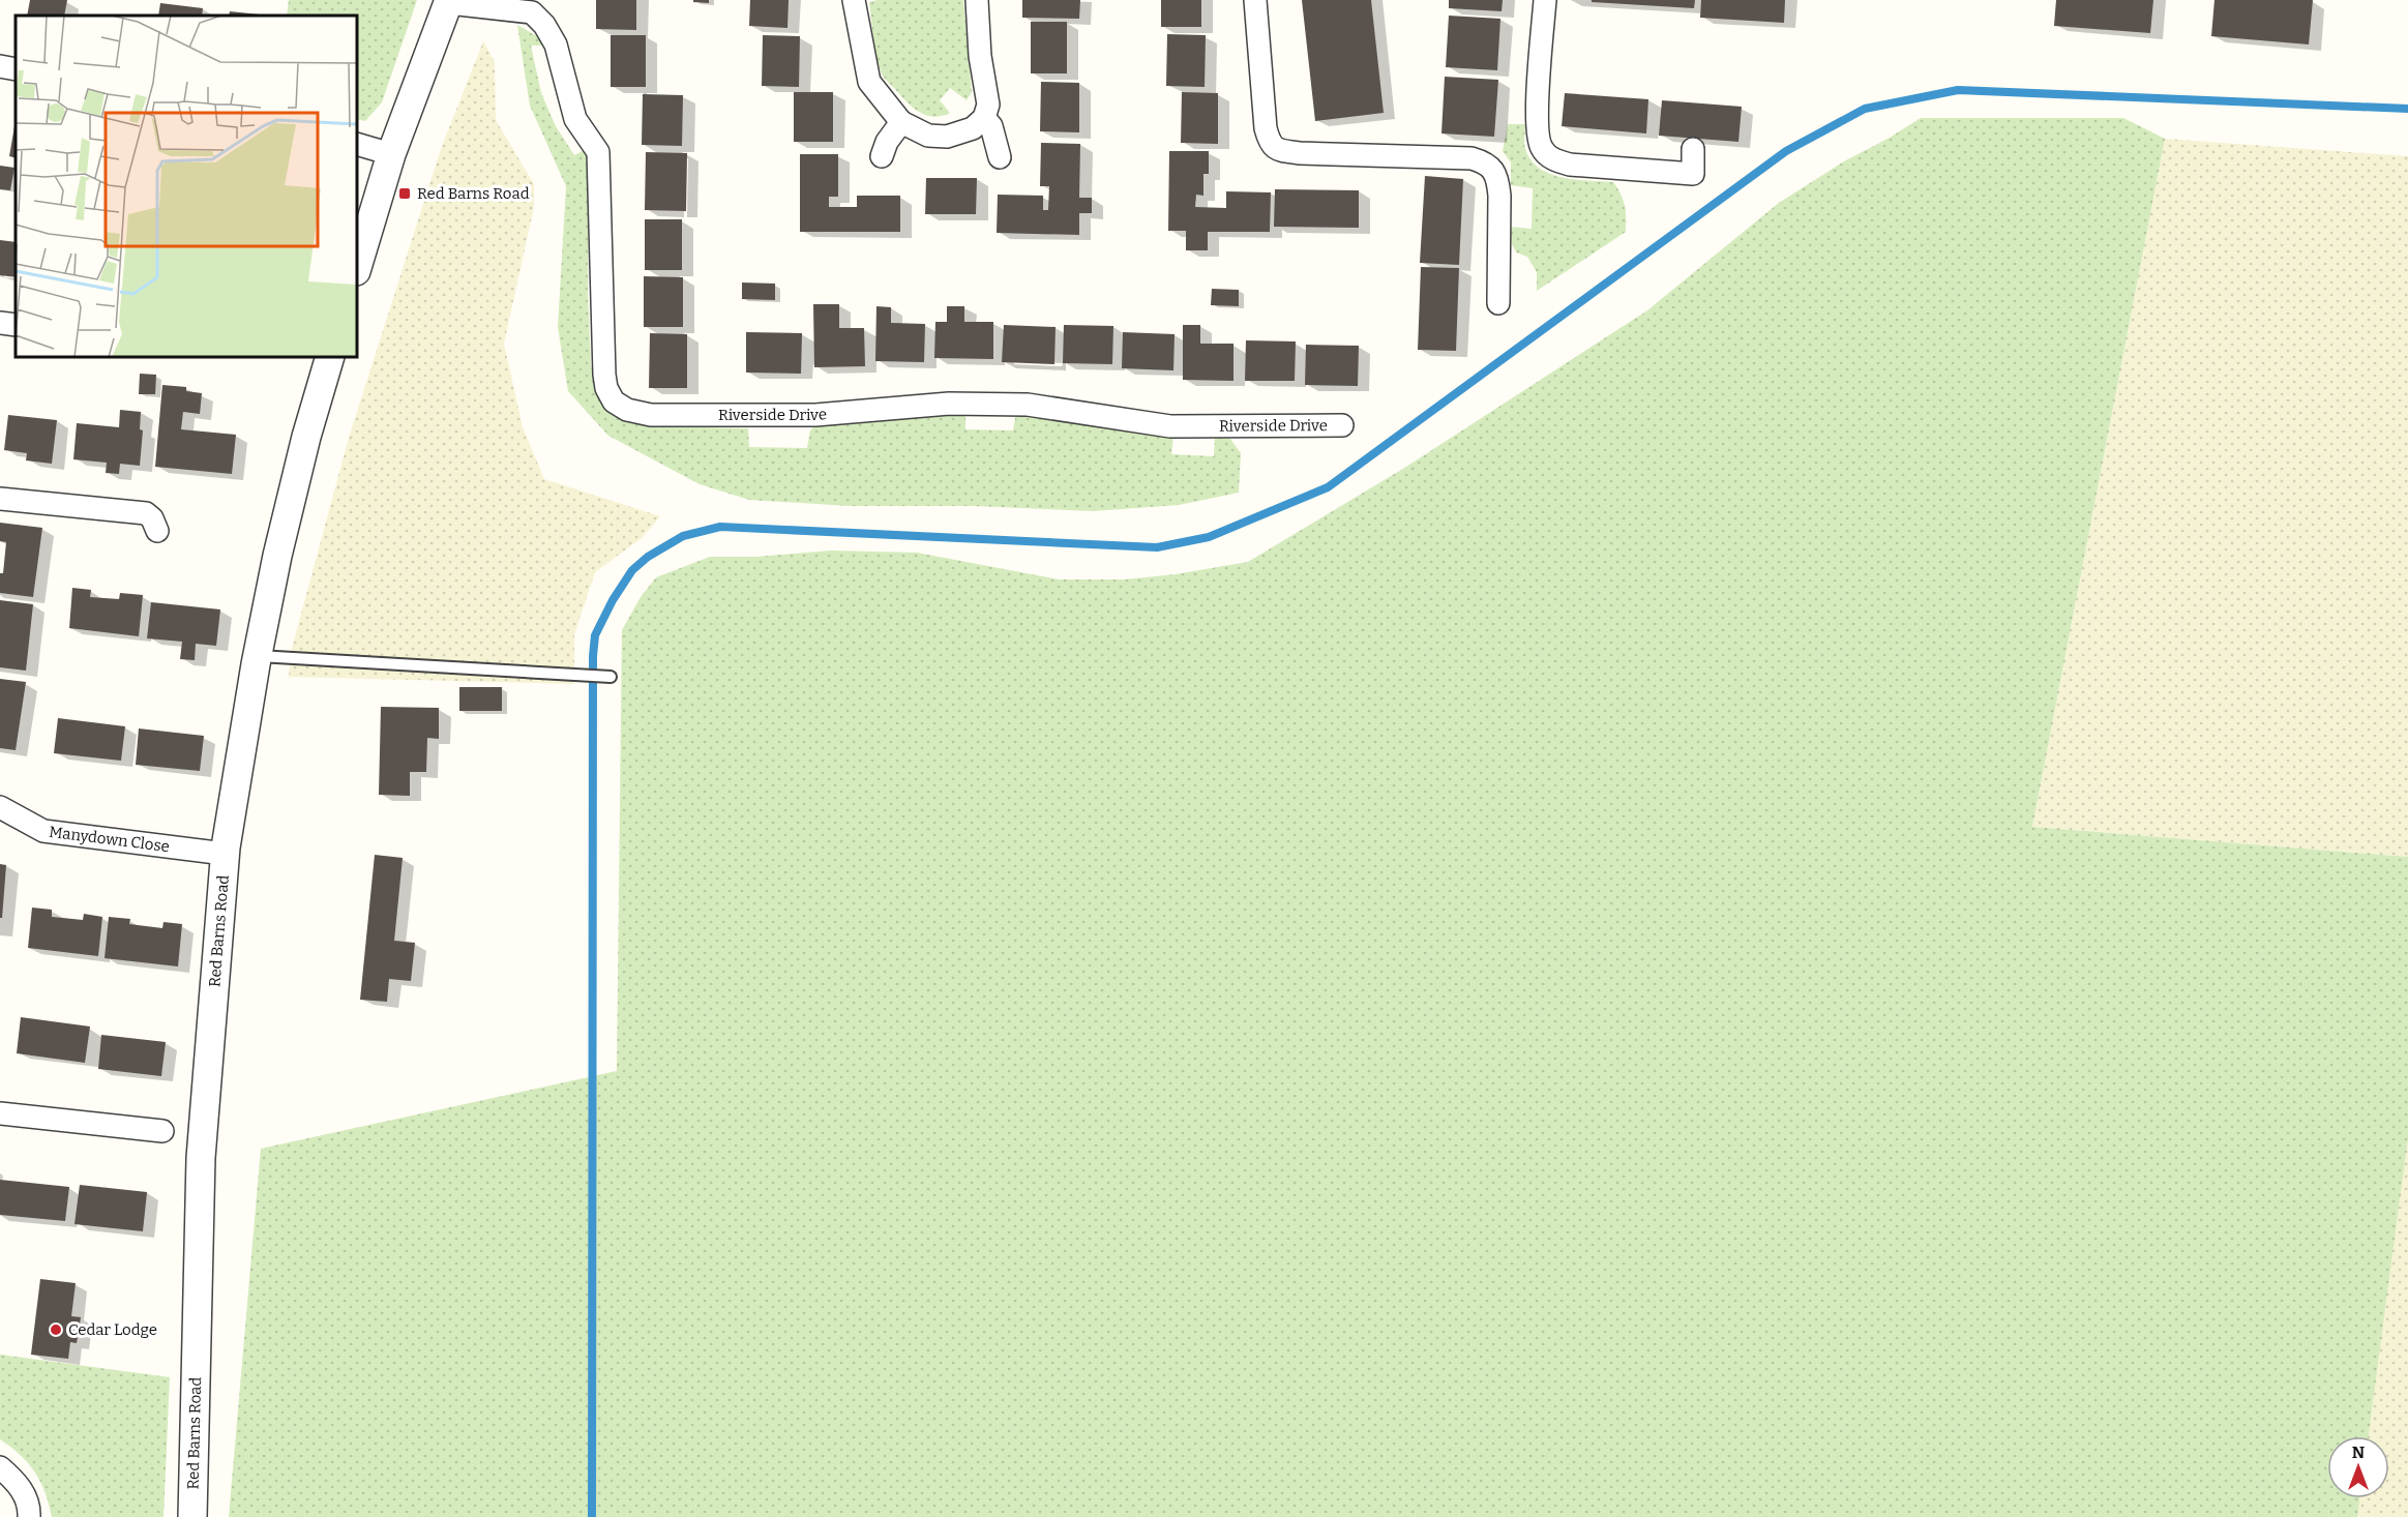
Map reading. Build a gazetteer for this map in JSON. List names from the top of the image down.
{
  "streets": {
    "street": ["Riverside Drive", "Manydown Close", "Red Barns Road"]
  },
  "crossings": [
    ["Manydown Close", "Red Barns Road"]
  ],
  "places": {
    "transit": ["Red Barns Road"],
    "other": ["Cedar Lodge"]
  },
  "north": "top"
}
